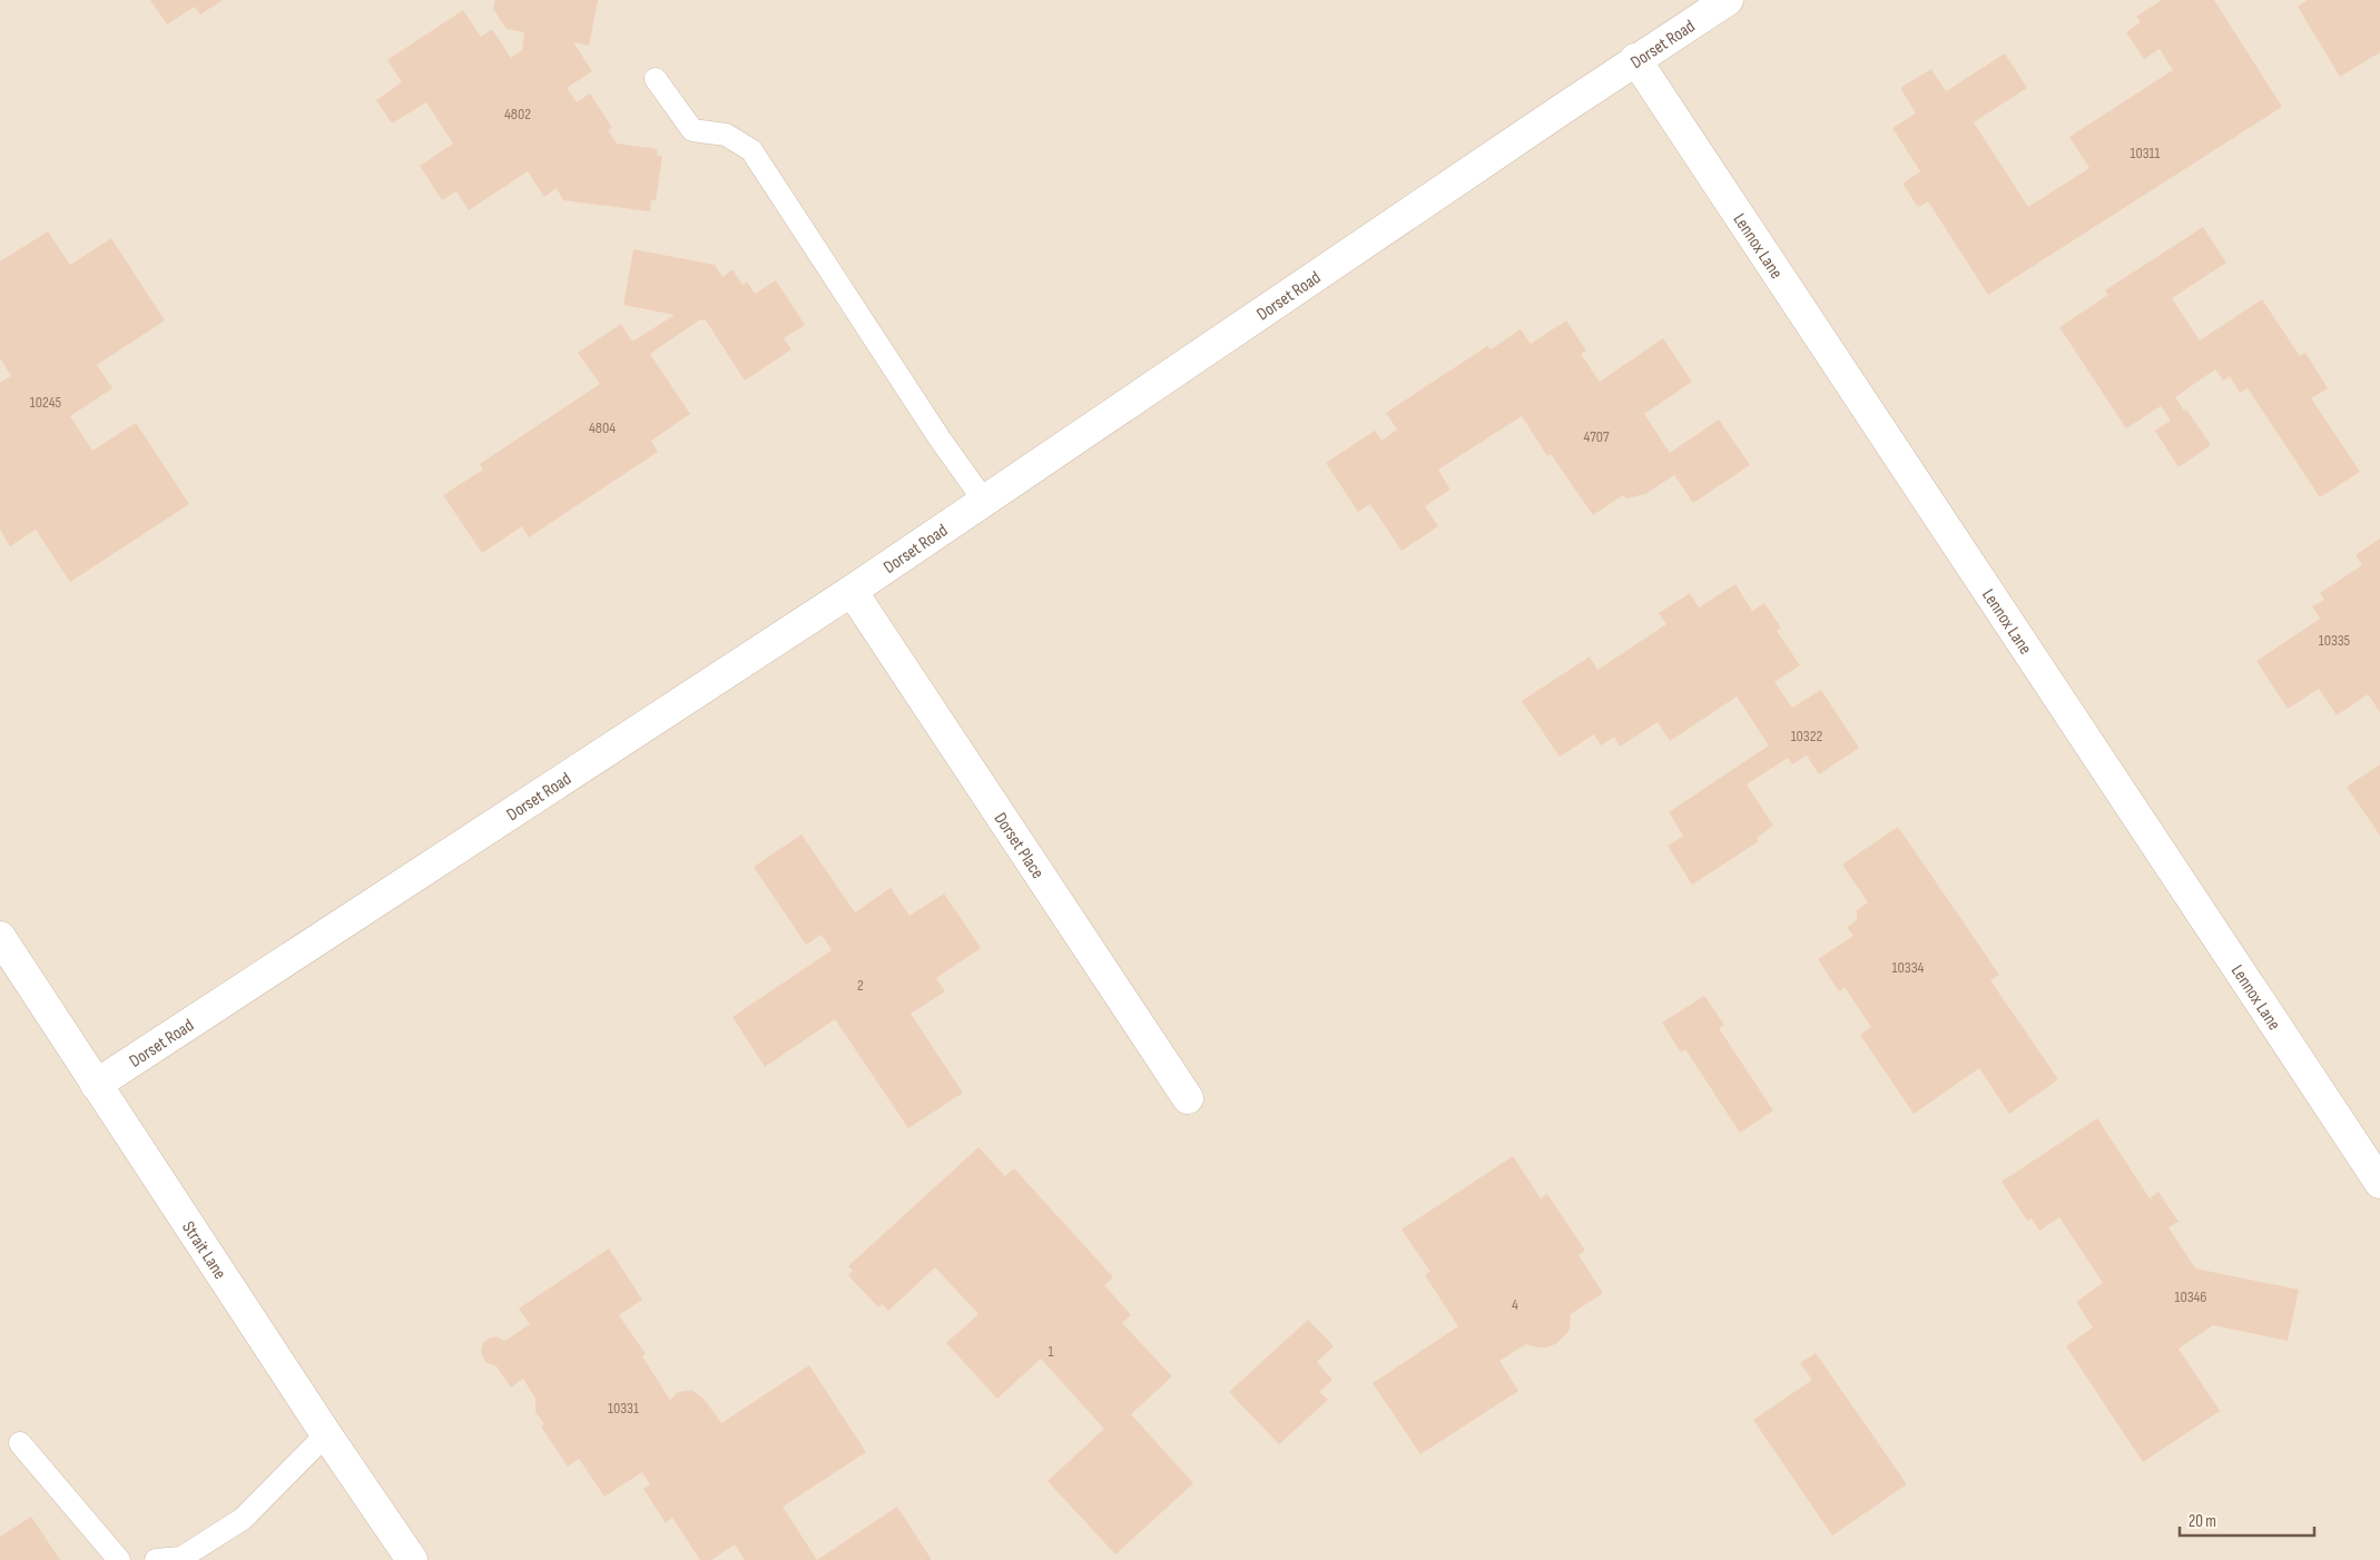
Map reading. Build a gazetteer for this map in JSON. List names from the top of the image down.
{
  "streets": {
    "street": [
      "Dorset Road",
      "Lennox Lane",
      "Dorset Place",
      "Strait Lane"
    ]
  },
  "crossings": [
    ["Dorset Road", "Lennox Lane"],
    ["Dorset Road", "Dorset Place"],
    ["Dorset Road", "Strait Lane"]
  ],
  "house_numbers": [
    "4802",
    "10311",
    "10245",
    "4804",
    "4707",
    "10335",
    "10322",
    "10334",
    "2",
    "10346",
    "4",
    "1",
    "10331"
  ],
  "scale_bar": "20 m"
}
